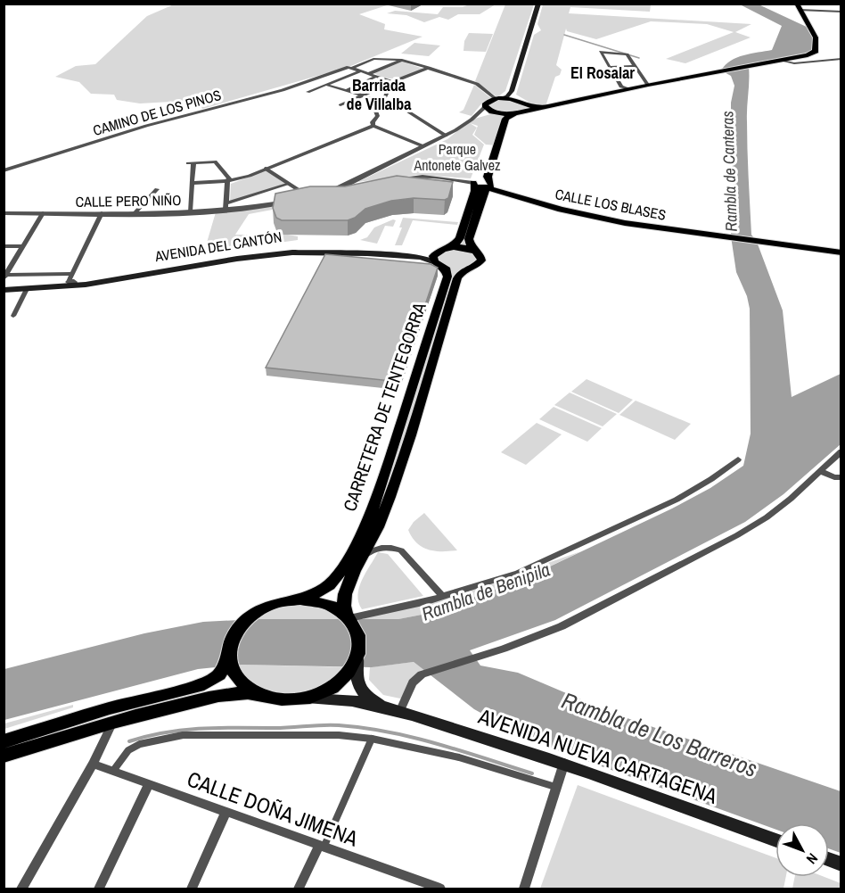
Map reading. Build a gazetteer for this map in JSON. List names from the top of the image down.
{
  "streets": {
    "main road": [
      "CALLE LOS BLASES",
      "AVENIDA DEL CANTÓN",
      "CARRETERA DE TENTEGORRA",
      "AVENIDA NUEVA CARTAGENA"
    ],
    "street": ["CAMINO DE LOS PINOS", "CALLE PERO NIÑO", "CALLE DOÑA JIMENA"]
  },
  "crossings": [
    ["AVENIDA DEL CANTÓN", "CARRETERA DE TENTEGORRA"],
    ["CARRETERA DE TENTEGORRA", "AVENIDA NUEVA CARTAGENA"]
  ],
  "districts": ["El Rosalar", "Barriada de Villalba"],
  "water": ["Rambla de Canteras", "Rambla de Benipila", "Rambla de Los Barreros"],
  "parks": ["Parque Antonete Galvez"],
  "north": "bottom right"
}
